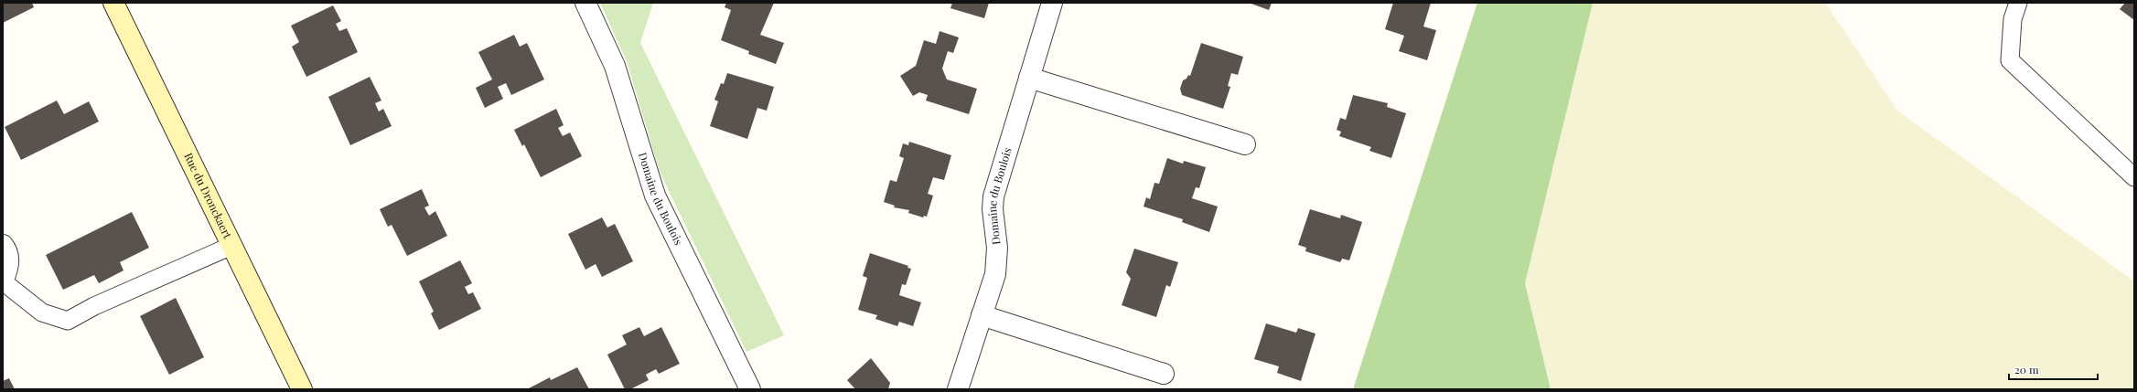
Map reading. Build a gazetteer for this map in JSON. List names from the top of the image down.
{
  "streets": {
    "main road": ["Rue du Dronckaert"],
    "street": ["Domaine du Boulois"]
  },
  "scale_bar": "20 m"
}
